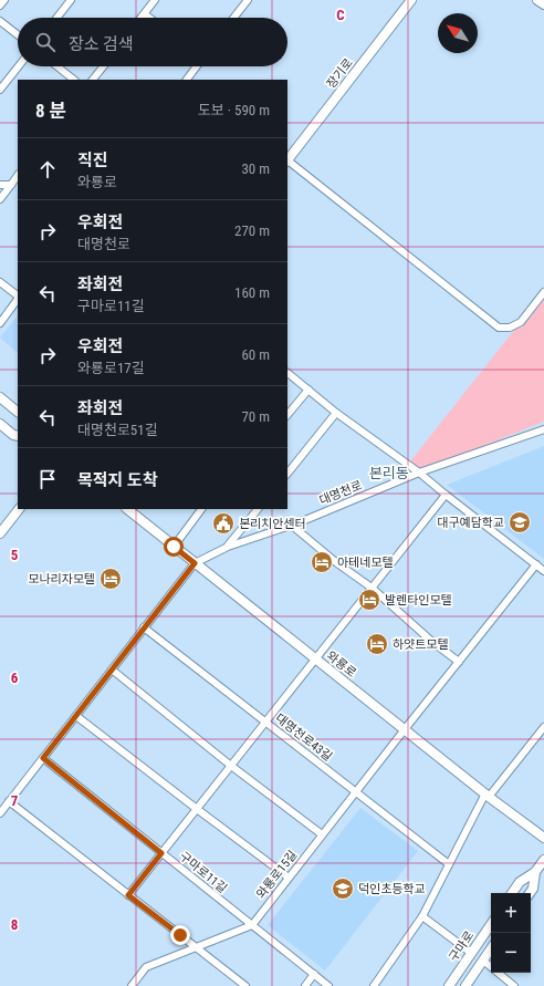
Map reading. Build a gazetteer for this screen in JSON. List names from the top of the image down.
{
  "streets": {
    "main road": ["장기로", "와룡로", "구마로"],
    "street": [
      "대명천로",
      "대명천로43길",
      "구마로11길",
      "와룡로15길"
    ]
  },
  "crossings": [
    ["대명천로", "와룡로"],
    ["대명천로", "대명천로43길"],
    ["대명천로", "구마로11길"],
    ["와룡로", "와룡로15길"],
    ["대명천로43길", "와룡로15길"],
    ["구마로11길", "와룡로15길"]
  ],
  "districts": ["본리동"],
  "places": {
    "school or university": ["대구예담학교", "덕인초등학교"],
    "public building": ["본리치안센터"],
    "hotel": [
      "아테네모텔",
      "모나리자모텔",
      "발렌타인모텔",
      "하얏트모텔"
    ]
  },
  "north": "top left",
  "page": {
    "search": "장소 검색",
    "heading": ["8 분", "도보 · 590 m"],
    "list": [
      ["직진", "와룡로", "30 m"],
      ["우회전", "대명천로", "270 m"],
      ["좌회전", "구마로11길", "160 m"],
      ["우회전", "와룡로17길", "60 m"],
      ["좌회전", "대명천로51길", "70 m"],
      "목적지 도착"
    ],
    "map_buttons": ["+", "−"]
  },
  "grid": {
    "columns": ["C"],
    "rows": [
      "5",
      "6",
      "7",
      "8"
    ]
  }
}
